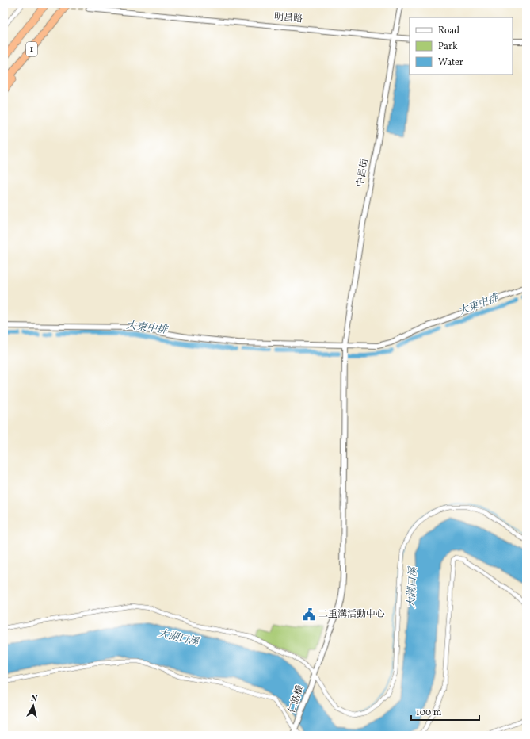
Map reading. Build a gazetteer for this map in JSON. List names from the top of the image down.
{
  "streets": {
    "highway": ["1"],
    "street": ["明昌路", "中昌街", "仁皓橋"]
  },
  "crossings": [
    ["明昌路", "中昌街"],
    ["中昌街", "仁皓橋"]
  ],
  "water": ["大東中排", "大湖口溪"],
  "places": {
    "public building": ["二重溝活動中心"]
  },
  "legend": ["Road", "Park", "Water"],
  "scale_bar": "100 m",
  "north": "top"
}
